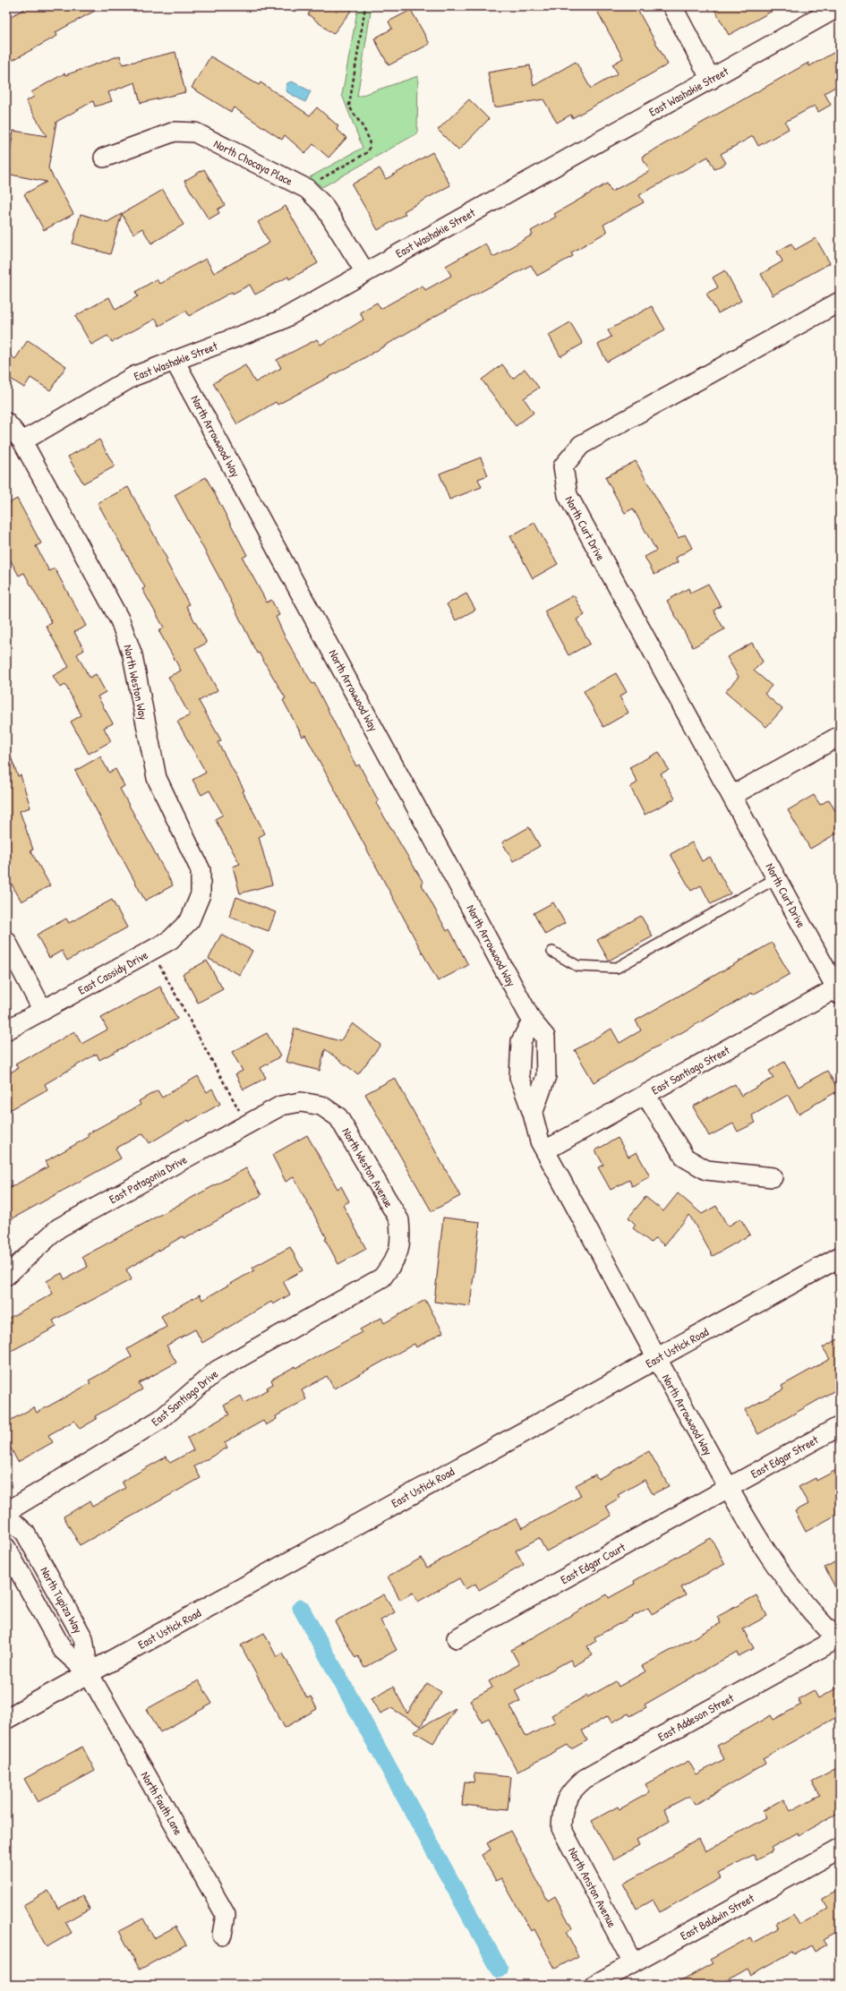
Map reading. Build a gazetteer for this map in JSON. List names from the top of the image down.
{
  "streets": {
    "main road": ["East Ustick Road"],
    "street": [
      "East Washakie Street",
      "North Chocaya Place",
      "North Arrowwood Way",
      "North Curt Drive",
      "North Weston Way",
      "East Cassidy Drive",
      "East Santiago Street",
      "North Weston Avenue",
      "East Patagonia Drive",
      "East Santiago Drive",
      "East Edgar Street",
      "East Edgar Court",
      "North Tupiza Way",
      "East Addeson Street",
      "North Fauth Lane",
      "North Anston Avenue",
      "East Baldwin Street"
    ]
  },
  "crossings": [
    ["East Washakie Street", "North Chocaya Place"],
    ["East Washakie Street", "North Arrowwood Way"],
    ["East Washakie Street", "North Weston Way"],
    ["North Arrowwood Way", "East Santiago Street"],
    ["North Arrowwood Way", "East Ustick Road"],
    ["North Arrowwood Way", "East Edgar Street"],
    ["North Arrowwood Way", "East Edgar Court"],
    ["North Arrowwood Way", "East Addeson Street"],
    ["North Curt Drive", "East Santiago Street"],
    ["North Weston Way", "East Cassidy Drive"],
    ["North Weston Avenue", "East Patagonia Drive"],
    ["North Weston Avenue", "East Santiago Drive"],
    ["East Ustick Road", "North Tupiza Way"],
    ["East Ustick Road", "North Fauth Lane"],
    ["East Edgar Street", "East Edgar Court"],
    ["North Tupiza Way", "North Fauth Lane"],
    ["East Addeson Street", "North Anston Avenue"],
    ["North Anston Avenue", "East Baldwin Street"]
  ]
}
